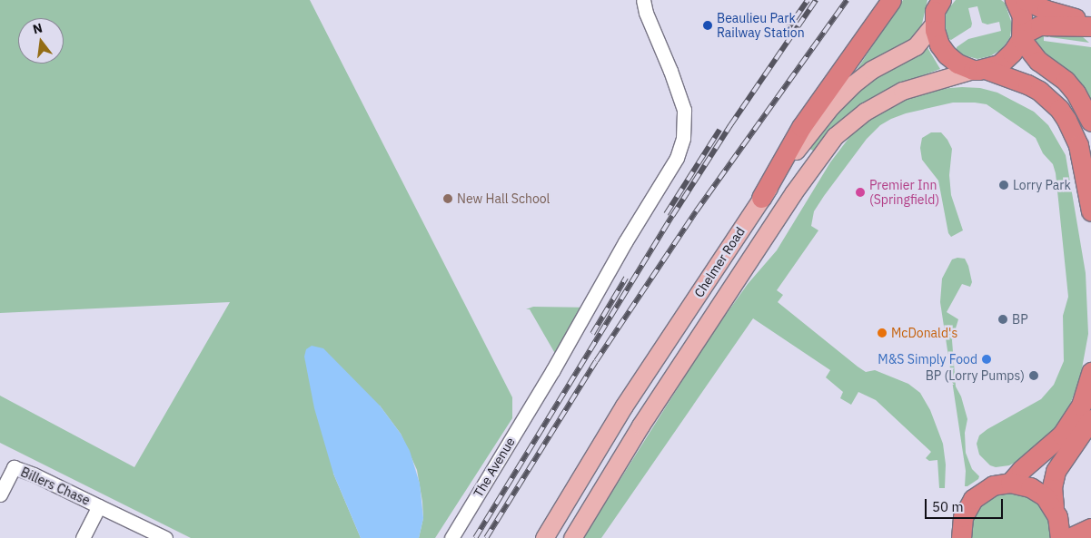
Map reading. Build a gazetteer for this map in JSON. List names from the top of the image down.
{
  "streets": {
    "main road": ["Chelmer Road"],
    "street": ["The Avenue", "Billers Chase"]
  },
  "places": [
    "Beaulieu Park Railway Station",
    "Lorry Park",
    "Premier Inn (Springfield)",
    "New Hall School",
    "BP",
    "McDonald's",
    "M&S Simply Food",
    "BP (Lorry Pumps)"
  ],
  "scale_bar": "50 m",
  "north": "top"
}
